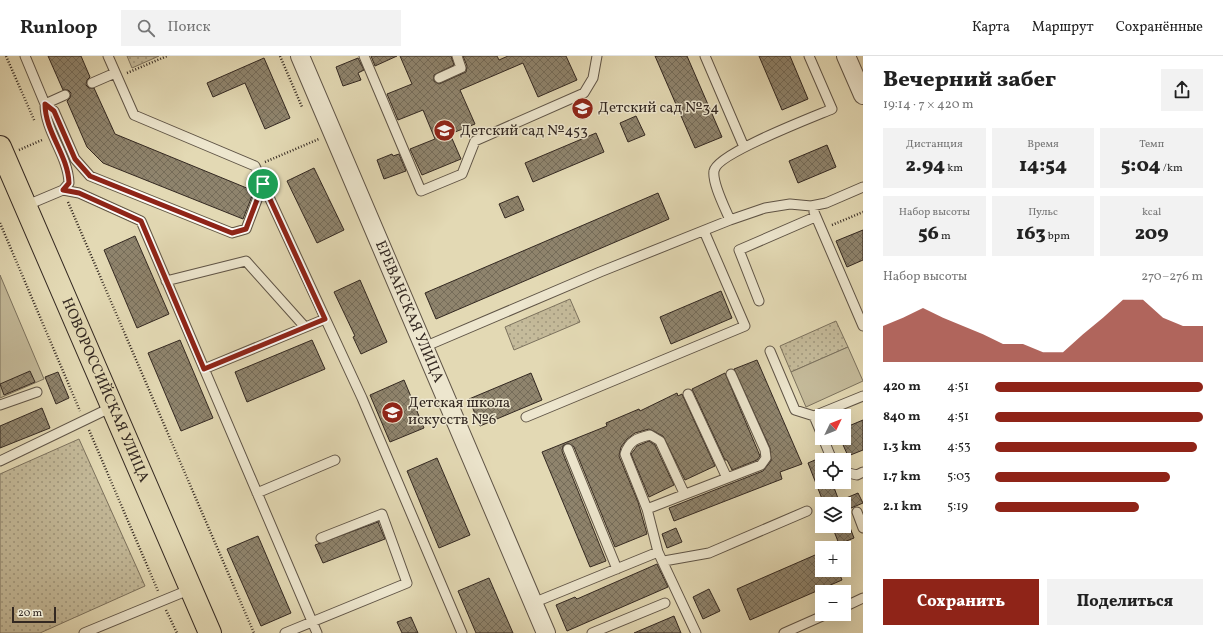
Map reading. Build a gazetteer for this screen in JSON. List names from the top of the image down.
{
  "streets": {
    "main road": ["НОВОРОССИЙСКАЯ УЛИЦА"],
    "street": ["ЕРЕВАНСКАЯ УЛИЦА"]
  },
  "places": {
    "school or university": ["Детский сад №34", "Детский сад №453", "Детская школа искусств №6"]
  },
  "scale_bar": "20 m",
  "north": "top right",
  "page": {
    "header": "Runloop",
    "search": "Поиск",
    "nav": ["Карта", "Маршрут", "Сохранённые"],
    "heading": ["Вечерний забег", "19:14 · 7 × 420 m"],
    "stats": [
      ["Дистанция", "2.94 km"],
      ["Время", "14:54"],
      ["Темп", "5:04 /km"],
      ["Набор высоты", "56 m"],
      ["Пульс", "163 bpm"],
      ["kcal", "209"]
    ],
    "chart": ["Набор высоты", "270–276 m"],
    "list": [
      {
        "name": "420 m",
        "note": "4:51"
      },
      {
        "name": "840 m",
        "note": "4:51"
      },
      {
        "name": "1.3 km",
        "note": "4:53"
      },
      {
        "name": "1.7 km",
        "note": "5:03"
      },
      {
        "name": "2.1 km",
        "note": "5:19"
      }
    ],
    "map_buttons": ["+", "−"],
    "buttons": ["Сохранить", "Поделиться"],
    "scale": "20 m"
  }
}
